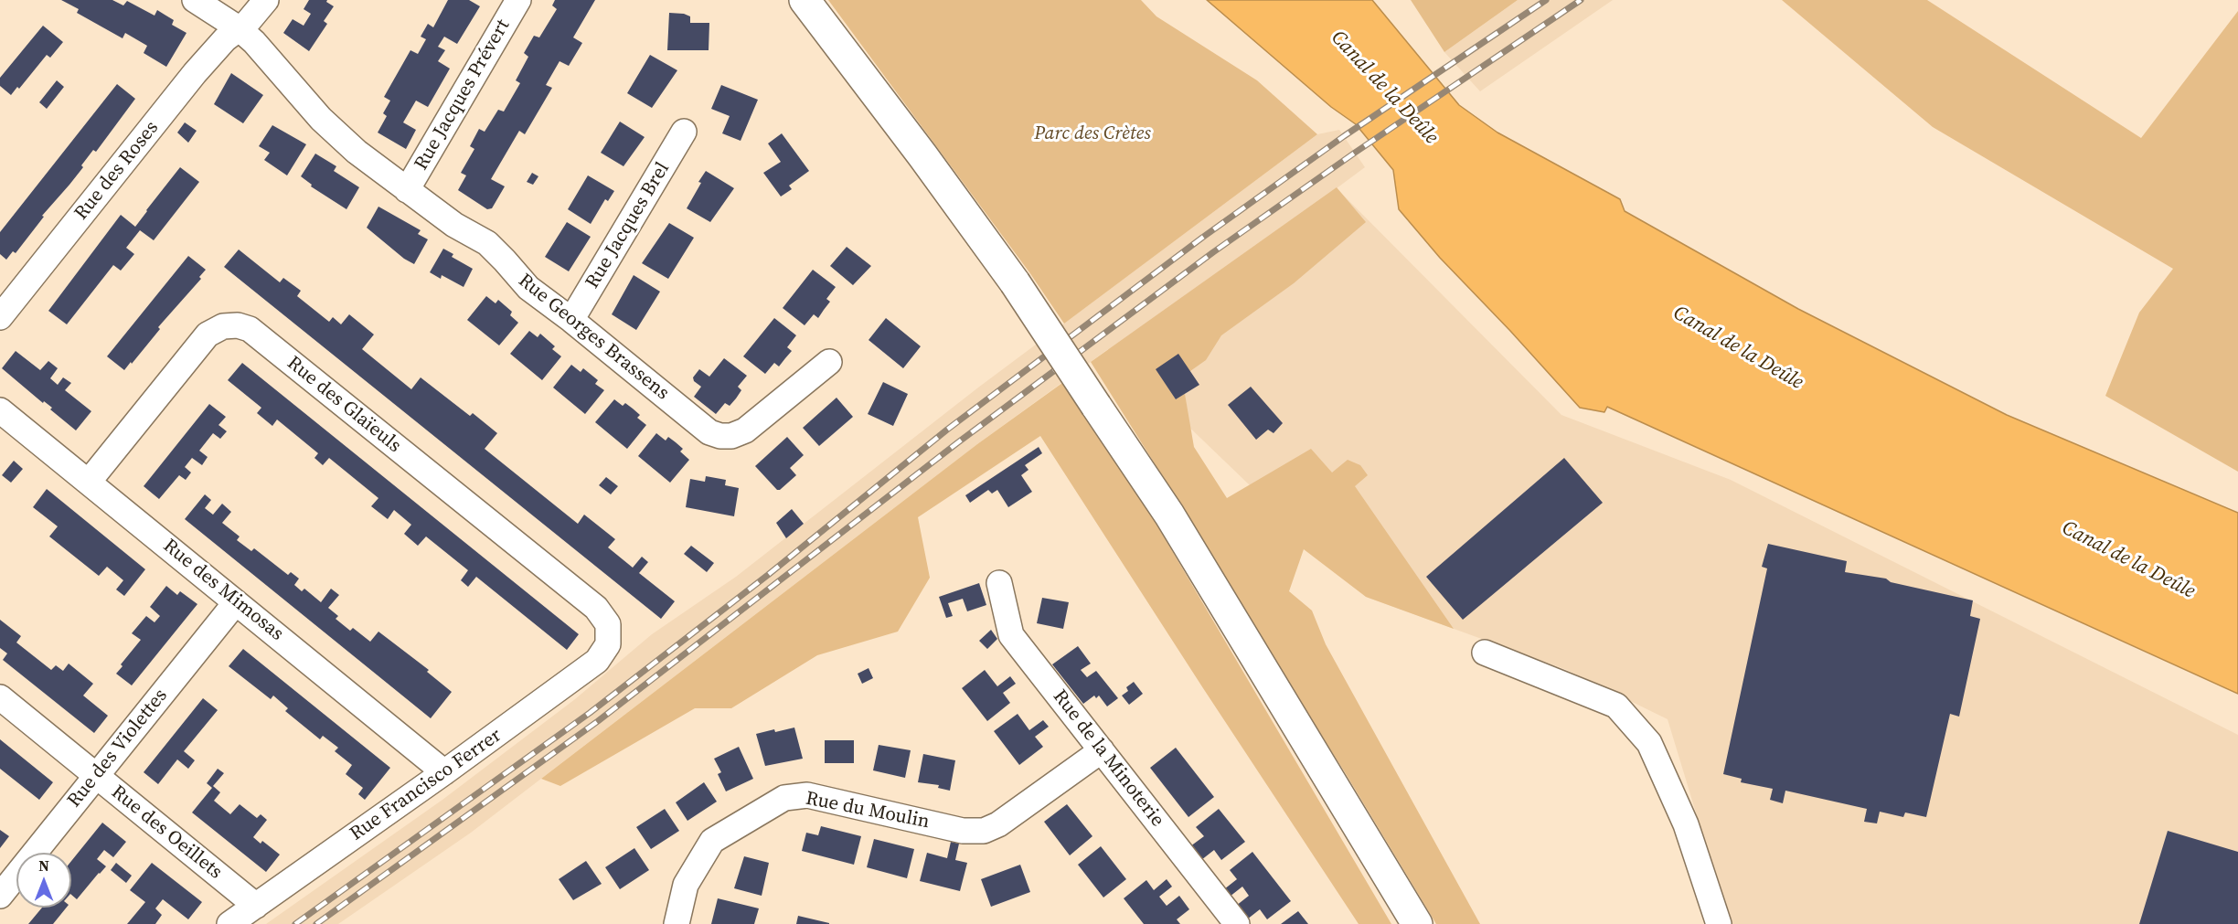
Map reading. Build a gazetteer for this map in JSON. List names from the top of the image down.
{
  "streets": {
    "street": [
      "Rue Jacques Prévert",
      "Rue des Roses",
      "Rue Jacques Brel",
      "Rue Georges Brassens",
      "Rue des Glaïeuls",
      "Rue des Mimosas",
      "Rue des Violettes",
      "Rue de la Minoterie",
      "Rue Francisco Ferrer",
      "Rue du Moulin",
      "Rue des Oeillets"
    ]
  },
  "crossings": [
    ["Rue Jacques Prévert", "Rue Georges Brassens"],
    ["Rue des Roses", "Rue Georges Brassens"],
    ["Rue Jacques Brel", "Rue Georges Brassens"],
    ["Rue des Glaïeuls", "Rue des Mimosas"],
    ["Rue des Glaïeuls", "Rue Francisco Ferrer"],
    ["Rue des Mimosas", "Rue des Violettes"],
    ["Rue des Mimosas", "Rue Francisco Ferrer"],
    ["Rue des Violettes", "Rue des Oeillets"],
    ["Rue de la Minoterie", "Rue du Moulin"],
    ["Rue Francisco Ferrer", "Rue des Oeillets"]
  ],
  "water": ["Canal de la Deûle"],
  "parks": ["Parc des Crètes"],
  "north": "top"
}
